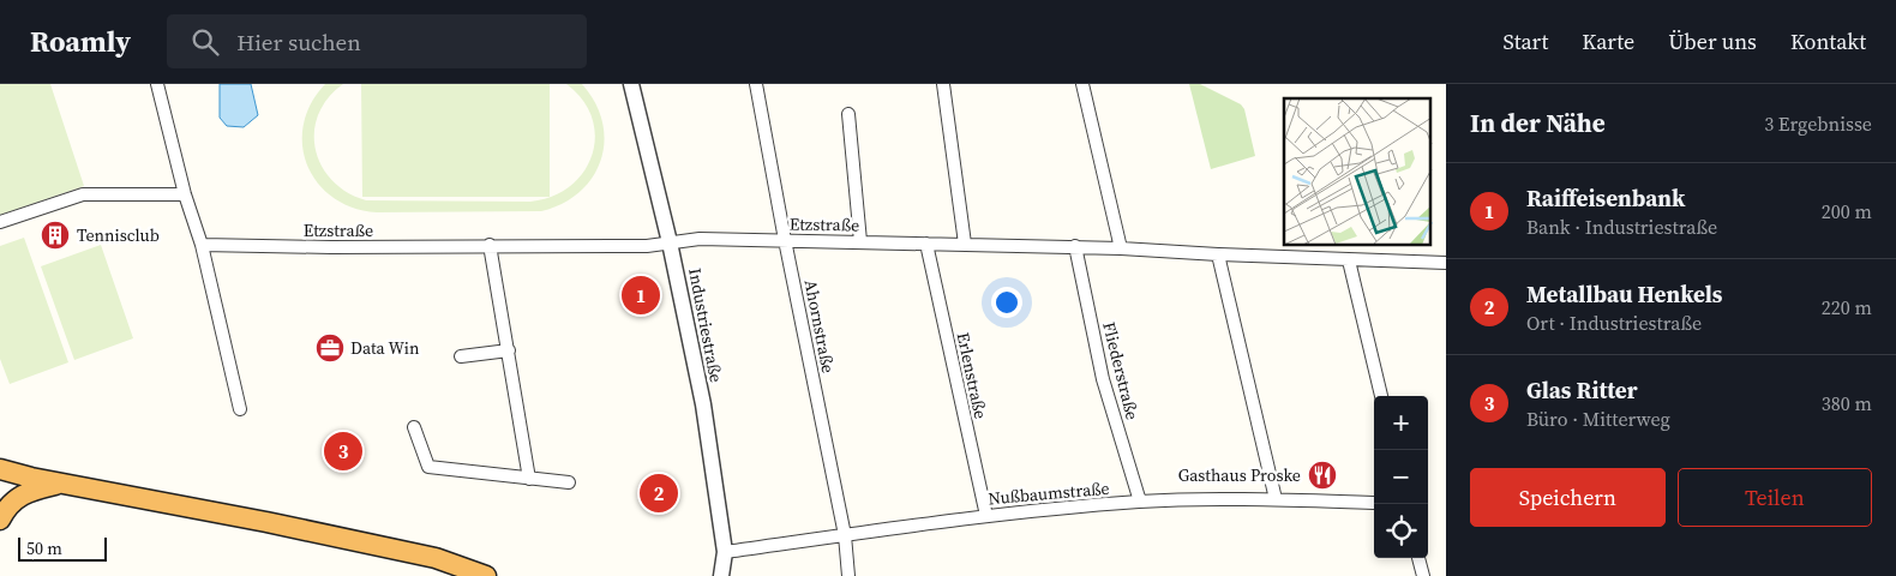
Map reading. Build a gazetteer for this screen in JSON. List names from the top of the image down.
{
  "streets": {
    "street": [
      "Etzstraße",
      "Industriestraße",
      "Ahornstraße",
      "Fliederstraße",
      "Erlenstraße",
      "Nußbaumstraße"
    ]
  },
  "crossings": [
    ["Etzstraße", "Industriestraße"],
    ["Etzstraße", "Ahornstraße"],
    ["Etzstraße", "Fliederstraße"],
    ["Etzstraße", "Erlenstraße"],
    ["Industriestraße", "Nußbaumstraße"],
    ["Ahornstraße", "Nußbaumstraße"],
    ["Fliederstraße", "Nußbaumstraße"],
    ["Erlenstraße", "Nußbaumstraße"]
  ],
  "places": {
    "building": ["Tennisclub"],
    "office": ["Data Win"],
    "restaurant": ["Gasthaus Proske"]
  },
  "scale_bar": "50 m",
  "page": {
    "header": "Roamly",
    "search": "Hier suchen",
    "nav": [
      "Start",
      "Karte",
      "Über uns",
      "Kontakt"
    ],
    "heading": ["In der Nähe", "3 Ergebnisse"],
    "list": [
      {
        "mark": "1",
        "name": "Raiffeisenbank",
        "note": "Bank · Industriestraße",
        "value": "200 m"
      },
      {
        "mark": "2",
        "name": "Metallbau Henkels",
        "note": "Ort · Industriestraße",
        "value": "220 m"
      },
      {
        "mark": "3",
        "name": "Glas Ritter",
        "note": "Büro · Mitterweg",
        "value": "380 m"
      }
    ],
    "pins": ["1", "3", "2"],
    "map_buttons": ["+", "−"],
    "buttons": ["Speichern", "Teilen"],
    "scale": "50 m"
  }
}
